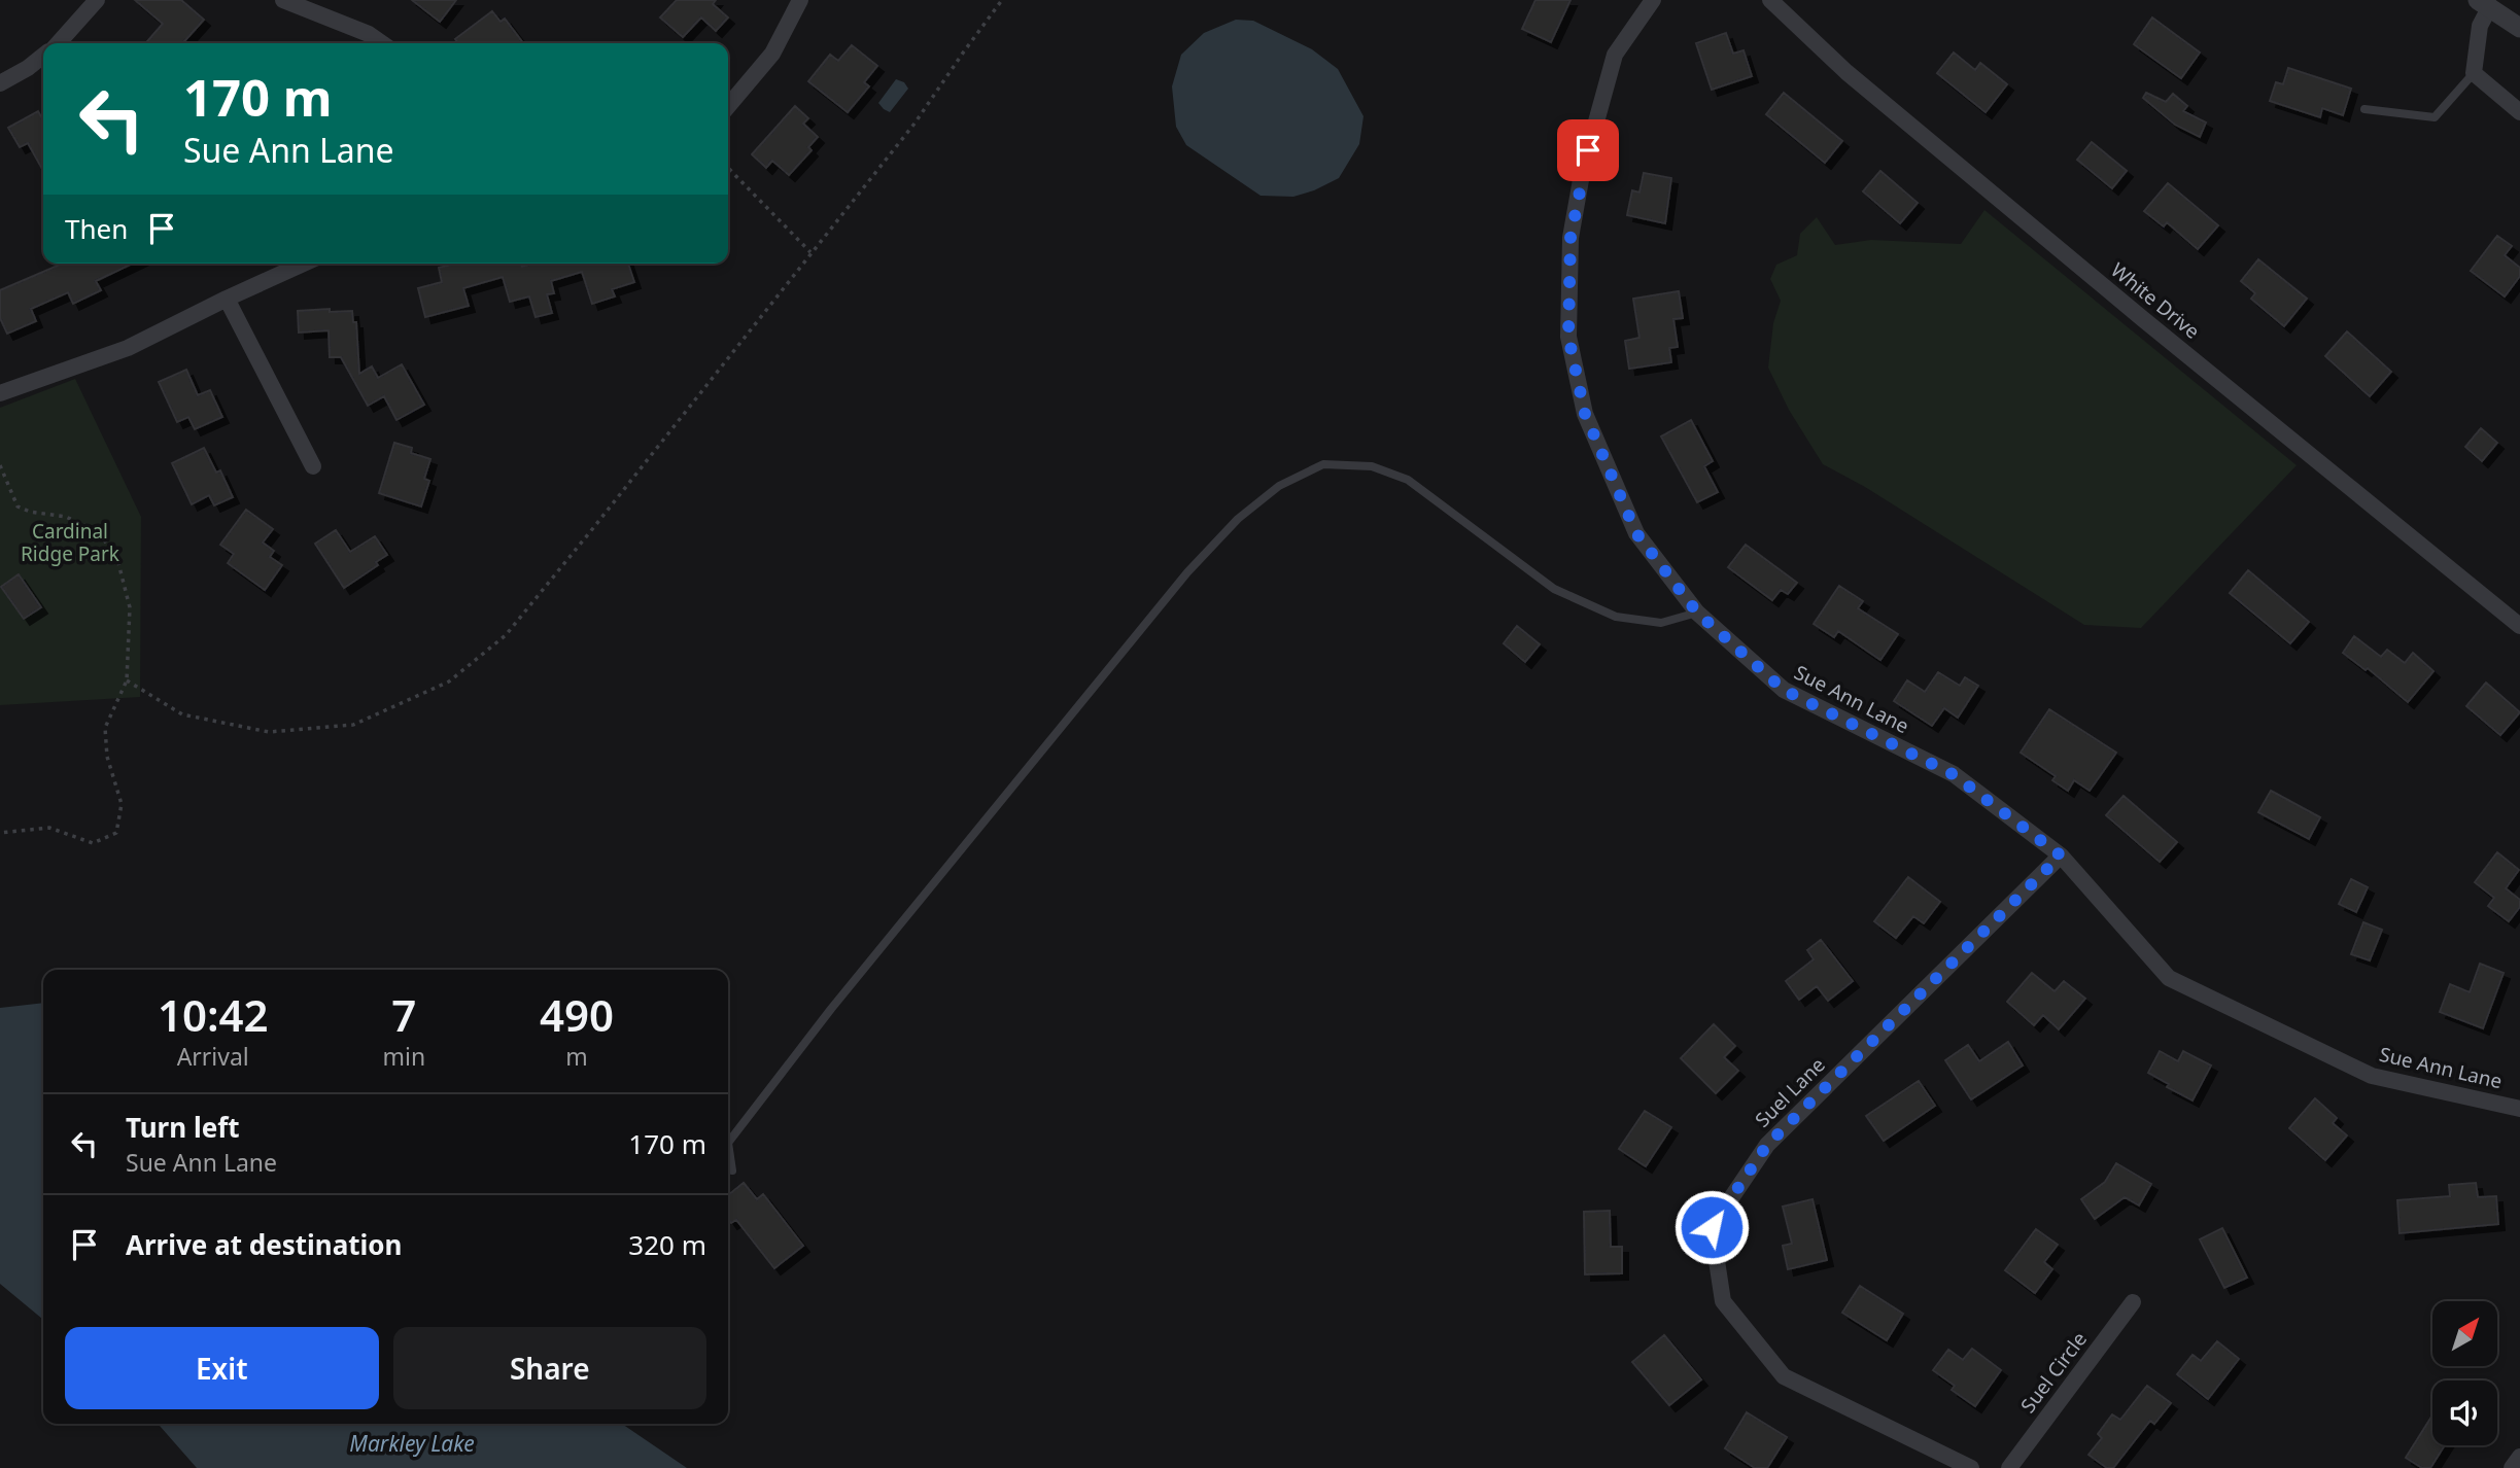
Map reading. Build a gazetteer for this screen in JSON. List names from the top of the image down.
{
  "streets": {
    "street": [
      "White Drive",
      "Sue Ann Lane",
      "Suel Lane",
      "Suel Circle"
    ]
  },
  "crossings": [
    ["Sue Ann Lane", "Suel Lane"]
  ],
  "water": ["Markley Lake"],
  "parks": ["Cardinal Ridge Park"],
  "north": "top right",
  "page": {
    "turn": ["170 m", "Sue Ann Lane"],
    "then": "Then",
    "eta": [
      "10:42",
      "Arrival",
      "7",
      "min",
      "490",
      "m"
    ],
    "list": [
      {
        "name": "Turn left",
        "note": "Sue Ann Lane",
        "value": "170 m"
      },
      {
        "name": "Arrive at destination",
        "value": "320 m"
      }
    ],
    "buttons": ["Exit", "Share"]
  }
}
